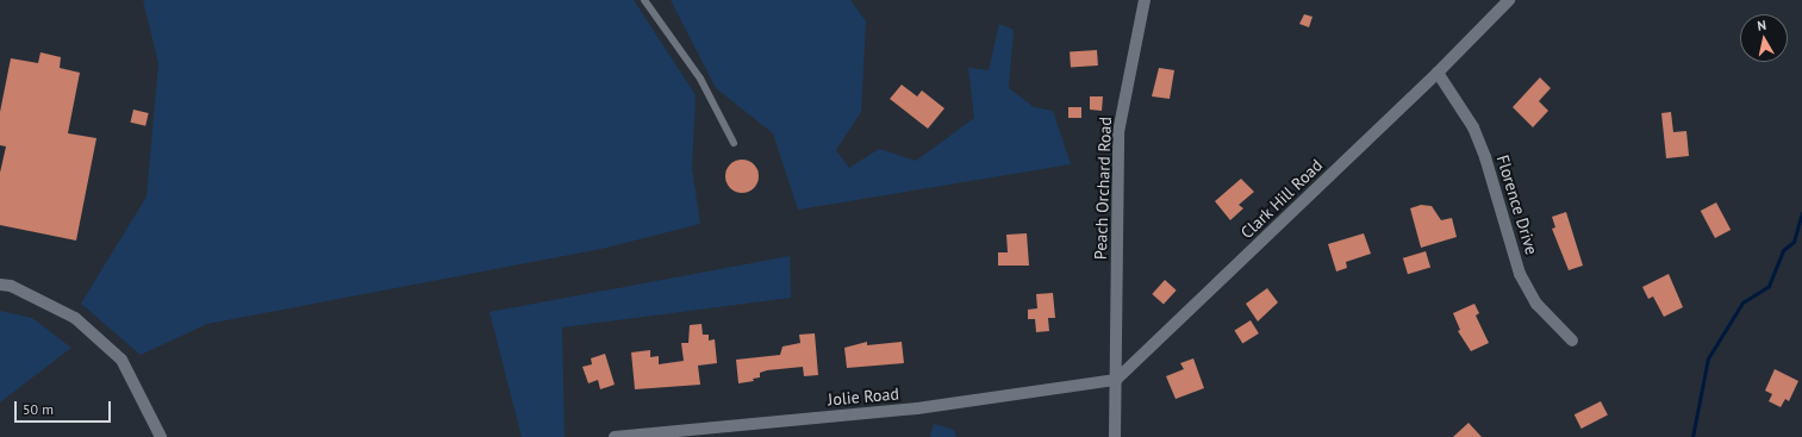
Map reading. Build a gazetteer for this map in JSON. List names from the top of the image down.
{
  "streets": {
    "street": [
      "Peach Orchard Road",
      "Clark Hill Road",
      "Florence Drive",
      "Jolie Road"
    ]
  },
  "crossings": [
    ["Peach Orchard Road", "Clark Hill Road"],
    ["Peach Orchard Road", "Jolie Road"],
    ["Clark Hill Road", "Florence Drive"],
    ["Clark Hill Road", "Jolie Road"]
  ],
  "scale_bar": "50 m",
  "north": "top"
}
